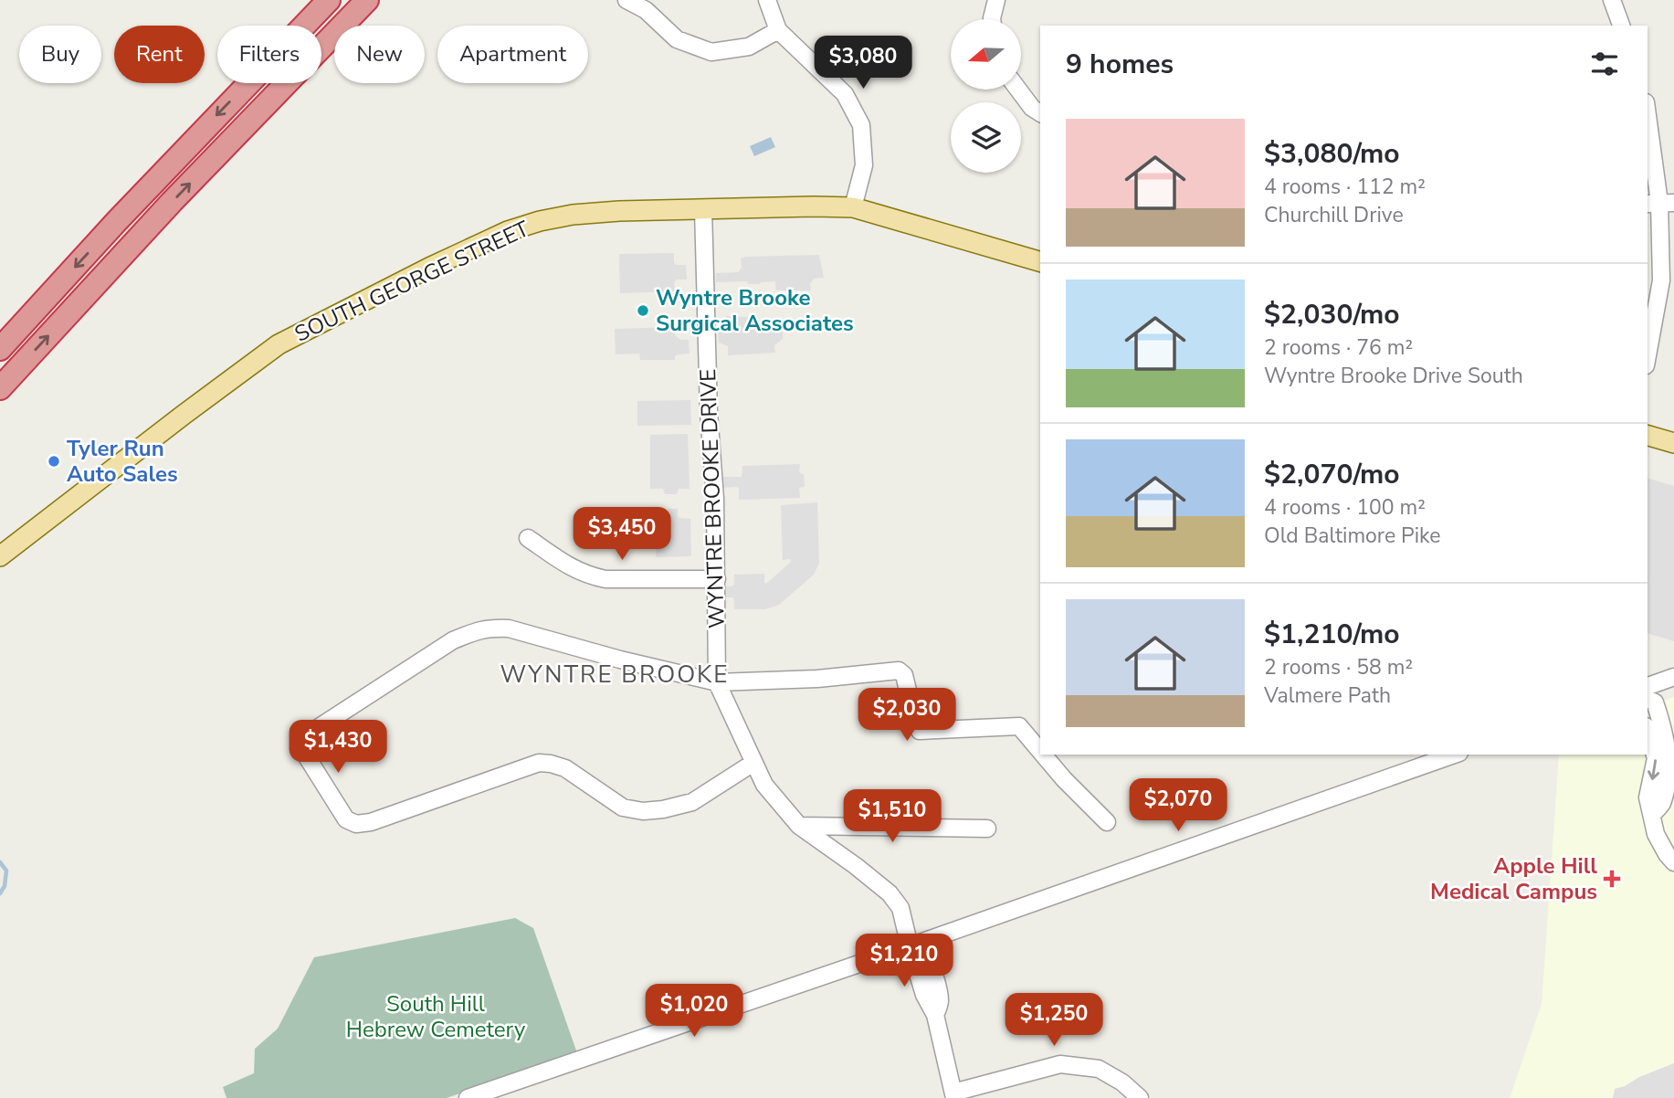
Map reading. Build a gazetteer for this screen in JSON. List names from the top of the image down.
{
  "streets": {
    "main road": ["SOUTH GEORGE STREET"],
    "street": ["WYNTRE BROOKE DRIVE"]
  },
  "crossings": [
    ["SOUTH GEORGE STREET", "WYNTRE BROOKE DRIVE"]
  ],
  "districts": ["WYNTRE BROOKE"],
  "parks": ["South Hill Hebrew Cemetery"],
  "places": {
    "other": ["Wyntre Brooke Surgical Associates", "Tyler Run Auto Sales"],
    "health": ["Apple Hill Medical Campus"]
  },
  "north": "left",
  "page": {
    "chip": [
      "Buy",
      "Rent",
      "Filters",
      "New",
      "Apartment"
    ],
    "heading": "9 homes",
    "price": [
      "$3,080",
      "$3,450",
      "$2,030",
      "$1,430",
      "$2,070",
      "$1,510",
      "$1,210",
      "$1,020",
      "$1,250"
    ],
    "list": [
      {
        "name": "$3,080/mo",
        "note": "4 rooms · 112 m² · Churchill Drive"
      },
      {
        "name": "$2,030/mo",
        "note": "2 rooms · 76 m² · Wyntre Brooke Drive South"
      },
      {
        "name": "$2,070/mo",
        "note": "4 rooms · 100 m² · Old Baltimore Pike"
      },
      {
        "name": "$1,210/mo",
        "note": "2 rooms · 58 m² · Valmere Path"
      }
    ]
  }
}
